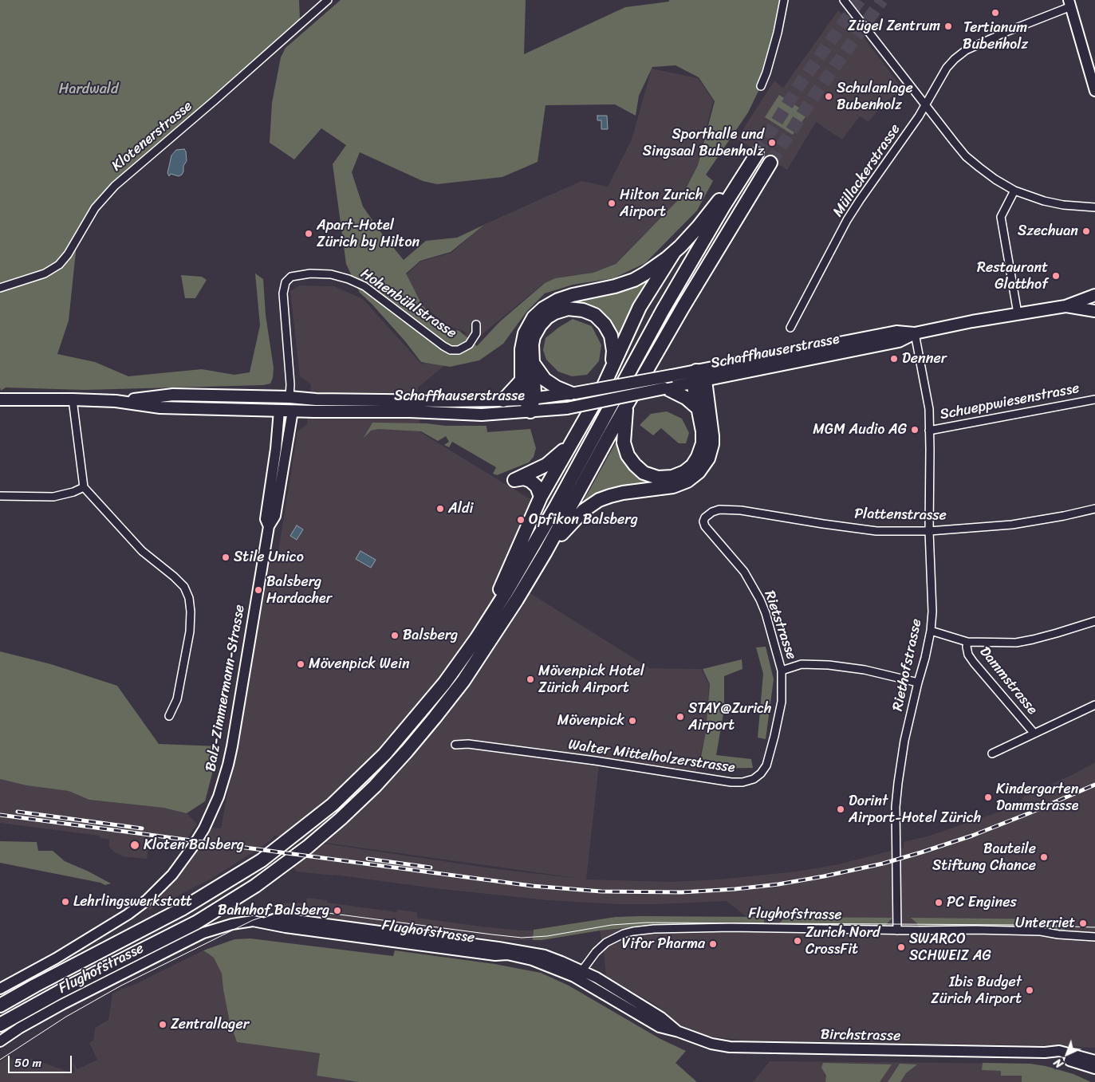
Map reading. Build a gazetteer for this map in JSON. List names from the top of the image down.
{
  "streets": {
    "main road": [
      "Schaffhauserstrasse",
      "Balz-Zimmermann-Strasse",
      "Flughofstrasse",
      "Birchstrasse"
    ],
    "street": [
      "Klotenerstrasse",
      "Müllackerstrasse",
      "Hohenbühlstrasse",
      "Schueppwiesenstrasse",
      "Plattenstrasse",
      "Rietstrasse",
      "Riethofstrasse",
      "Dammstrasse",
      "Walter Mittelholzerstrasse"
    ]
  },
  "crossings": [
    ["Hohenbühlstrasse", "Schaffhauserstrasse"],
    ["Schaffhauserstrasse", "Riethofstrasse"],
    ["Schaffhauserstrasse", "Balz-Zimmermann-Strasse"],
    ["Schueppwiesenstrasse", "Riethofstrasse"],
    ["Plattenstrasse", "Rietstrasse"],
    ["Plattenstrasse", "Riethofstrasse"],
    ["Rietstrasse", "Riethofstrasse"],
    ["Rietstrasse", "Walter Mittelholzerstrasse"],
    ["Riethofstrasse", "Flughofstrasse"],
    ["Flughofstrasse", "Birchstrasse"]
  ],
  "parks": ["Hardwald"],
  "places": [
    "Tertianum Bubenholz",
    "Zügel Zentrum",
    "Schulanlage Bubenholz",
    "Sporthalle und Singsaal Bubenholz",
    "Hilton Zurich Airport",
    "Szechuan",
    "Apart-Hotel Zürich by Hilton",
    "Restaurant Glatthof",
    "Denner",
    "MGM Audio AG",
    "Aldi",
    "Opfikon Balsberg",
    "Stile Unico",
    "Balsberg Hardacher",
    "Balsberg",
    "Mövenpick Wein",
    "Mövenpick Hotel Zürich Airport",
    "STAY@Zurich Airport",
    "Mövenpick",
    "Kindergarten Dammstrasse",
    "Dorint Airport-Hotel Zürich",
    "Kloten Balsberg",
    "Bauteile Stiftung Chance",
    "Lehrlingswerkstatt",
    "PC Engines",
    "Bahnhof Balsberg",
    "Unterriet",
    "Zurich Nord CrossFit",
    "Vifor Pharma",
    "SWARCO SCHWEIZ AG",
    "Ibis Budget Zürich Airport",
    "Zentrallager"
  ],
  "scale_bar": "50 m",
  "north": "bottom left"
}
